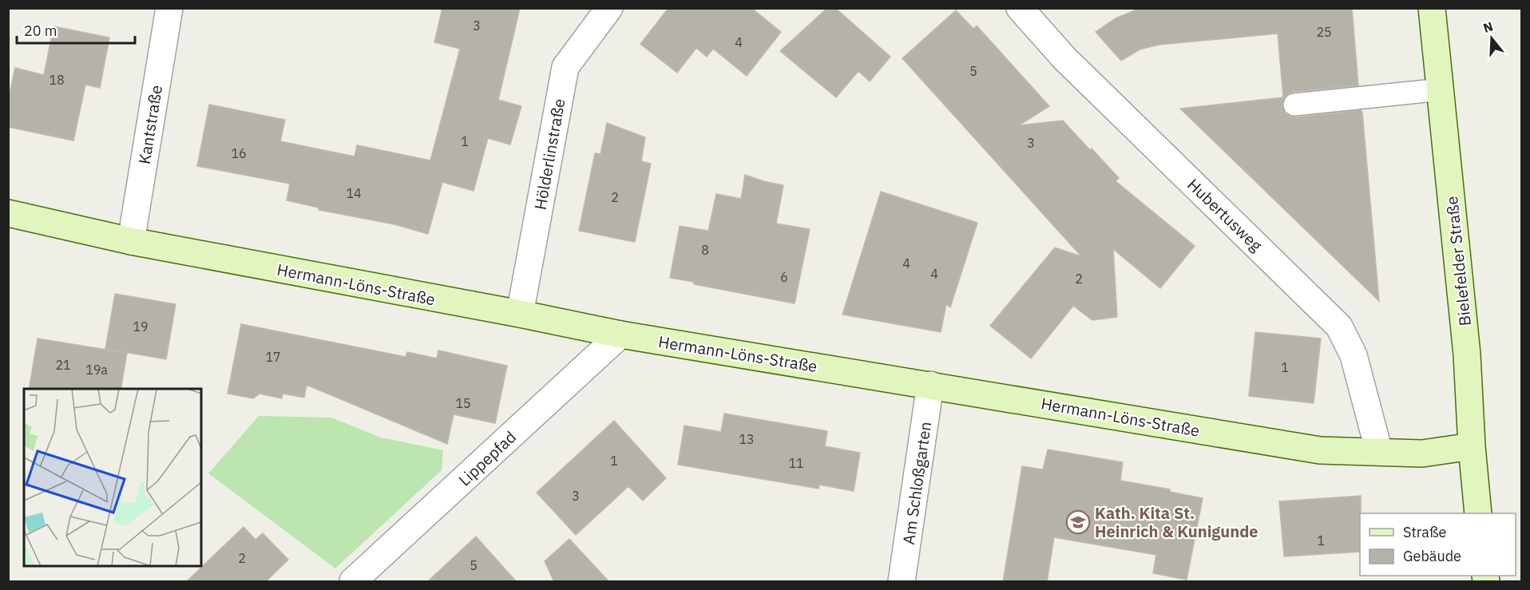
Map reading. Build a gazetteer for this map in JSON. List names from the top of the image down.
{
  "streets": {
    "street": [
      "Kantstraße",
      "Hölderlinstraße",
      "Hubertusweg",
      "Bielefelder Straße",
      "Hermann-Löns-Straße",
      "Lippepfad",
      "Am Schloßgarten"
    ]
  },
  "crossings": [
    ["Kantstraße", "Hermann-Löns-Straße"],
    ["Hölderlinstraße", "Hermann-Löns-Straße"],
    ["Hubertusweg", "Hermann-Löns-Straße"],
    ["Bielefelder Straße", "Hermann-Löns-Straße"],
    ["Hermann-Löns-Straße", "Lippepfad"],
    ["Hermann-Löns-Straße", "Am Schloßgarten"]
  ],
  "places": {
    "school or university": ["Kath. Kita St. Heinrich & Kunigunde"]
  },
  "house_numbers": [
    "3",
    "25",
    "4",
    "5",
    "18",
    "1",
    "3",
    "16",
    "14",
    "2",
    "8",
    "4",
    "4",
    "6",
    "2",
    "19",
    "17",
    "21",
    "1",
    "19a",
    "15",
    "13",
    "1",
    "11",
    "3",
    "1",
    "2",
    "5"
  ],
  "legend": ["Straße", "Gebäude"],
  "scale_bar": "20 m",
  "north": "top"
}
